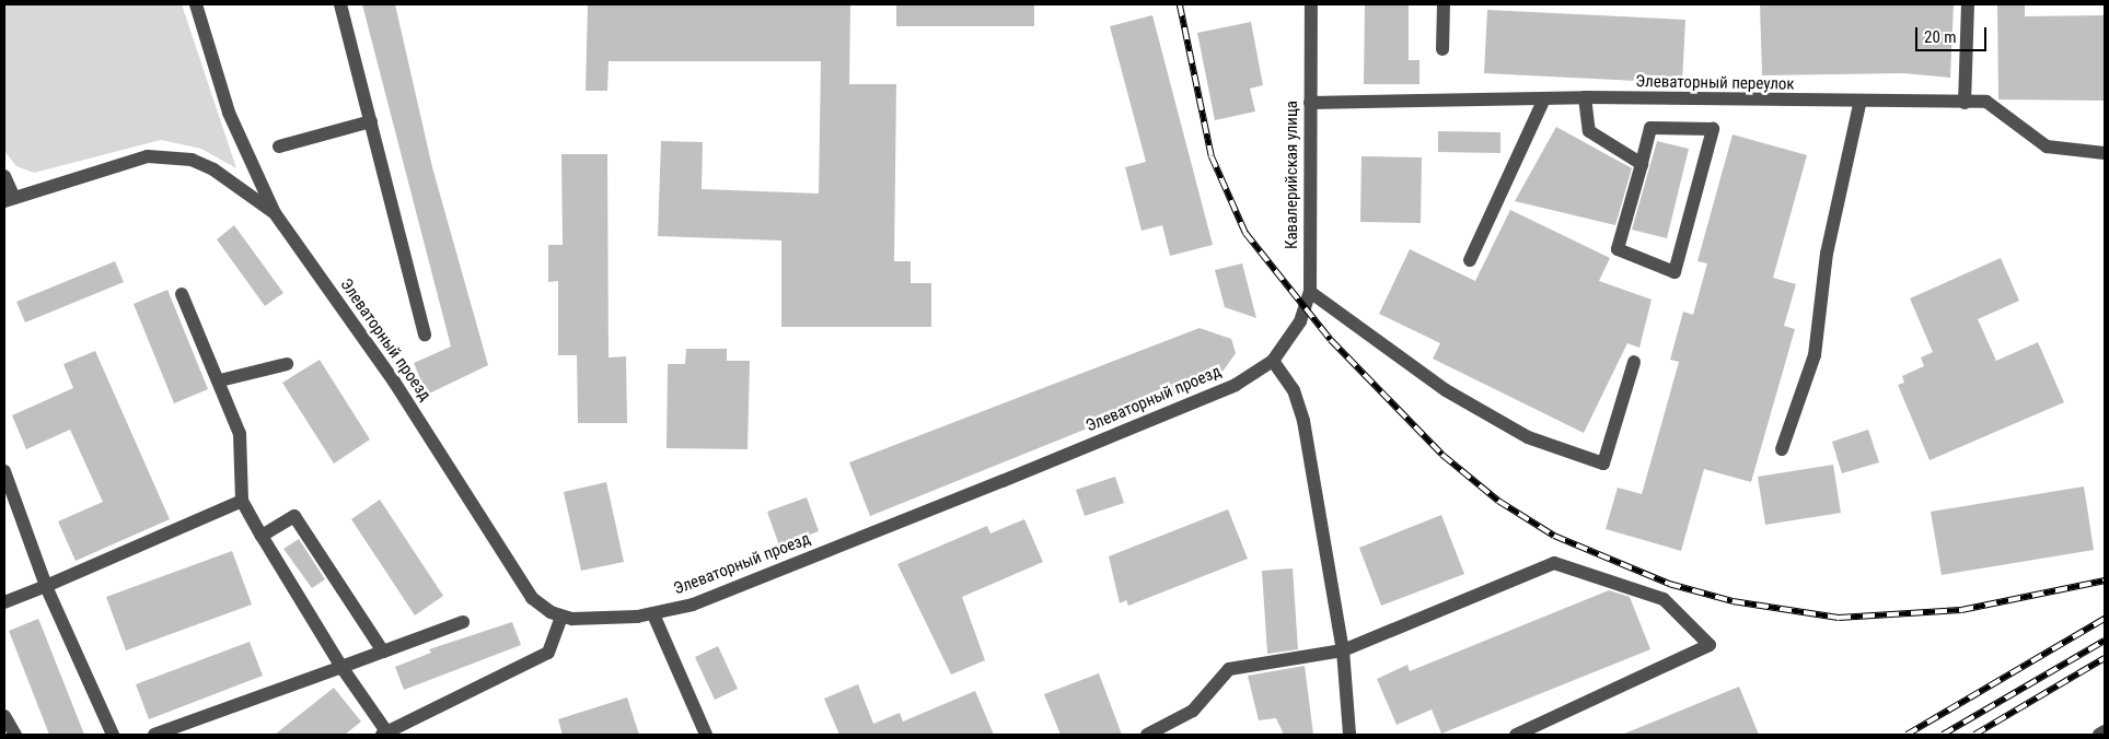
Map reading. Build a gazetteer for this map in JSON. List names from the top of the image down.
{
  "streets": {
    "street": ["Элеваторный переулок", "Кавалерийская улица", "Элеваторный проезд"]
  },
  "crossings": [
    ["Элеваторный переулок", "Кавалерийская улица"],
    ["Кавалерийская улица", "Элеваторный проезд"]
  ],
  "scale_bar": "20 m"
}
